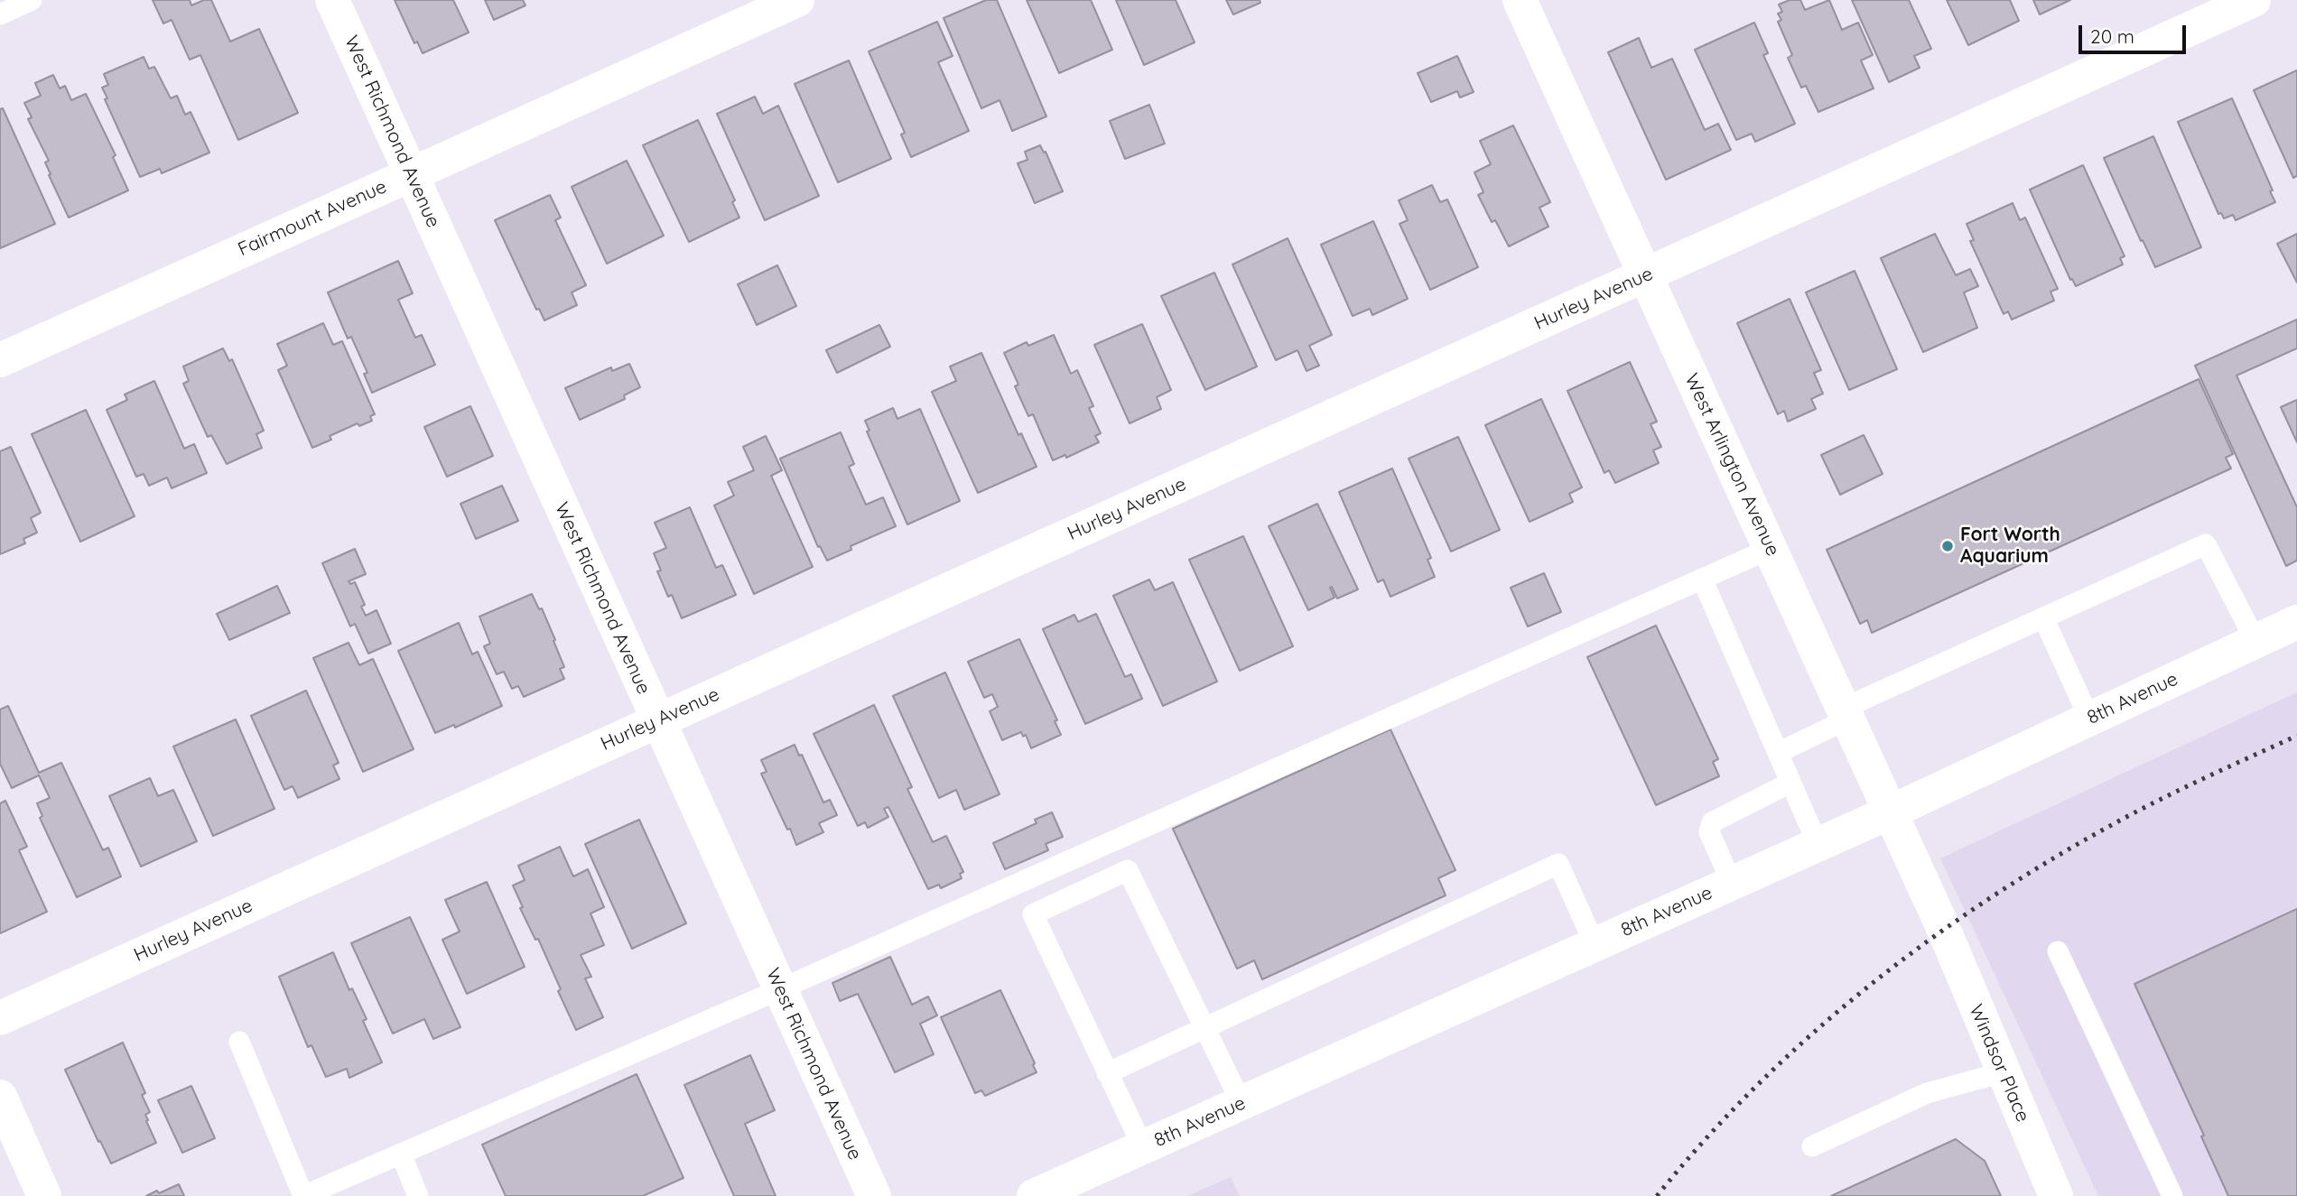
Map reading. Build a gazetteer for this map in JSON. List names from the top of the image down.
{
  "streets": {
    "street": [
      "West Richmond Avenue",
      "Fairmount Avenue",
      "Hurley Avenue",
      "West Arlington Avenue",
      "8th Avenue",
      "Windsor Place"
    ]
  },
  "crossings": [
    ["West Richmond Avenue", "Fairmount Avenue"],
    ["West Richmond Avenue", "Hurley Avenue"],
    ["Hurley Avenue", "West Arlington Avenue"],
    ["West Arlington Avenue", "8th Avenue"],
    ["West Arlington Avenue", "Windsor Place"]
  ],
  "places": ["Fort Worth Aquarium"],
  "scale_bar": "20 m"
}
